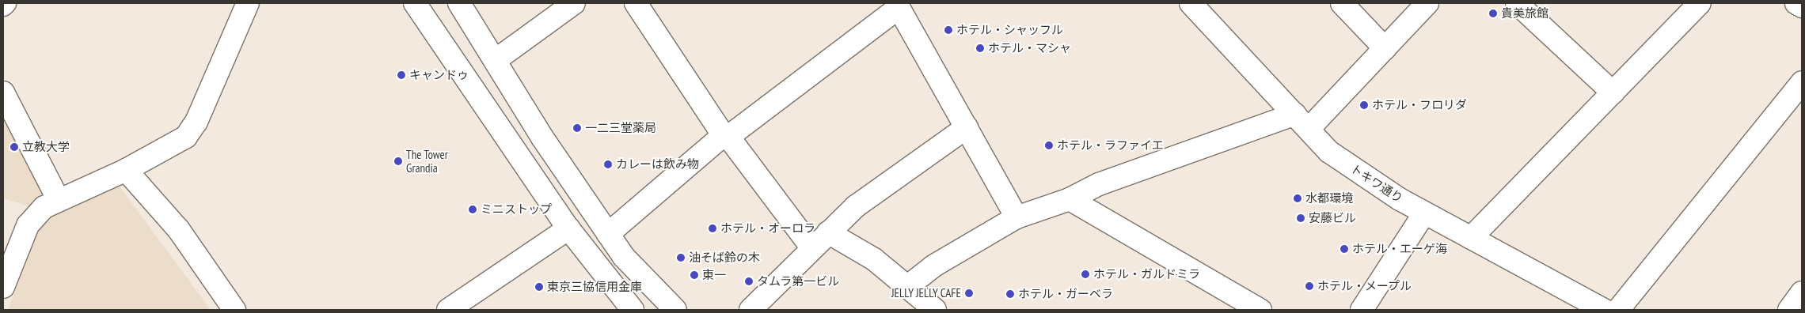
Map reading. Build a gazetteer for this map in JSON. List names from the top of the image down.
{
  "streets": {
    "street": ["トキワ通り"]
  },
  "places": [
    "貴美旅館",
    "ホテル・シャッフル",
    "ホテル・マシャ",
    "キャンドゥ",
    "ホテル・フロリダ",
    "一二三堂薬局",
    "ホテル・ラファイエ",
    "立教大学",
    "The Tower Grandia",
    "カレーは飲み物",
    "水都環境",
    "ミニストップ",
    "安藤ビル",
    "ホテル・オーロラ",
    "ホテル・エーゲ海",
    "油そば鈴の木",
    "ホテル・ガルドミラ",
    "東一",
    "タムラ第一ビル",
    "ホテル・メープル",
    "東京三協信用金庫",
    "JELLY JELLY CAFE",
    "ホテル・ガーベラ"
  ]
}
